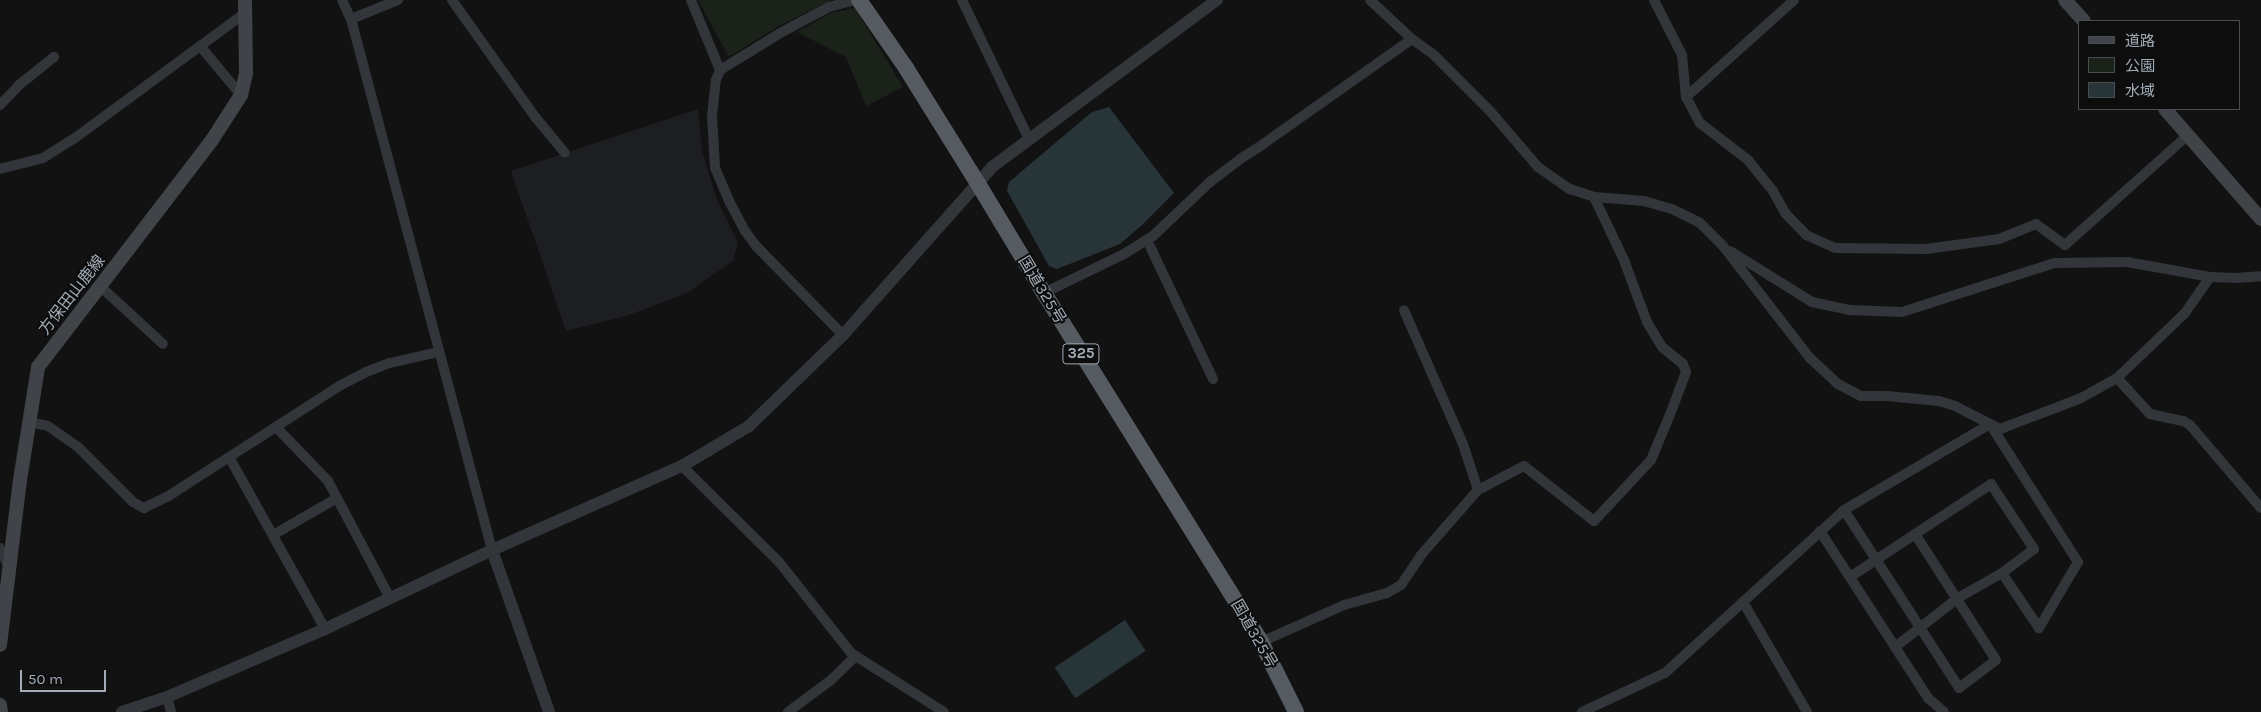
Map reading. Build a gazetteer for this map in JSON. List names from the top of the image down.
{
  "streets": {
    "highway": ["国道325号", "325"],
    "main road": ["方保田山鹿線"]
  },
  "legend": ["道路", "公園", "水域"],
  "scale_bar": "50 m"
}
